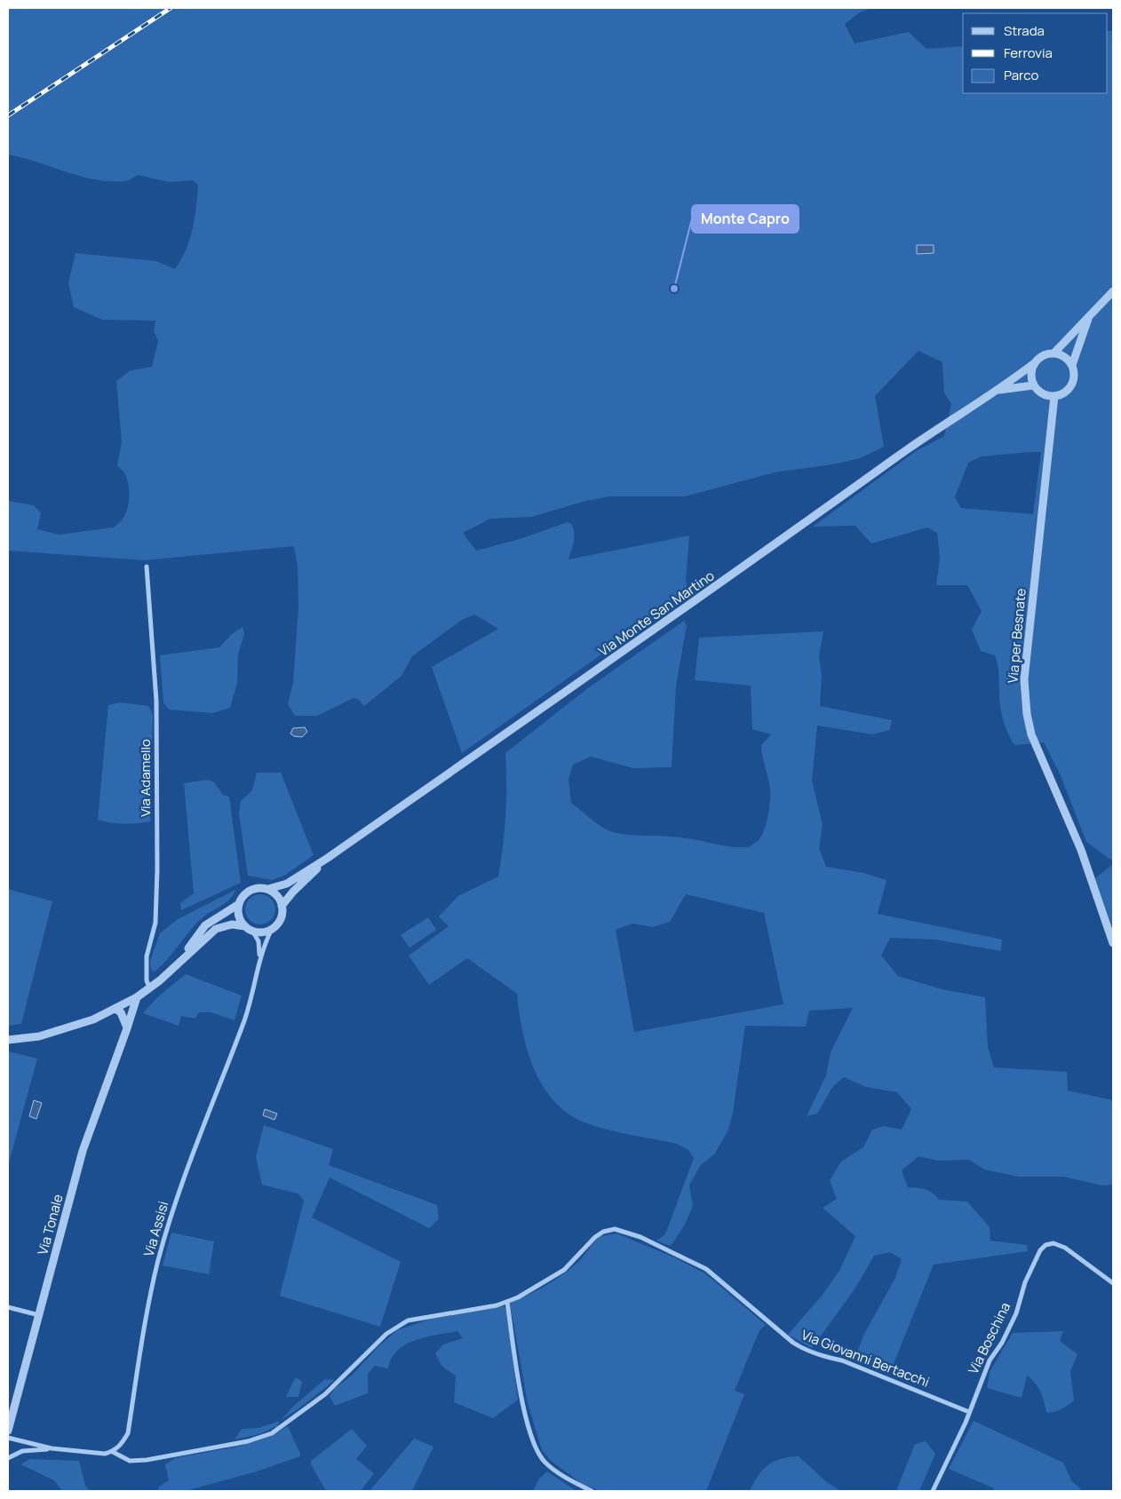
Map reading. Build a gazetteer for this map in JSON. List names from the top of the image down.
{
  "streets": {
    "street": [
      "Via Monte San Martino",
      "Via per Besnate",
      "Via Adamello",
      "Via Tonale",
      "Via Assisi",
      "Via Boschina",
      "Via Giovanni Bertacchi"
    ]
  },
  "crossings": [
    ["Via Monte San Martino", "Via per Besnate"],
    ["Via Monte San Martino", "Via Adamello"],
    ["Via Monte San Martino", "Via Tonale"],
    ["Via Monte San Martino", "Via Assisi"],
    ["Via Assisi", "Via Giovanni Bertacchi"],
    ["Via Boschina", "Via Giovanni Bertacchi"]
  ],
  "places": ["Monte Capro"],
  "legend": ["Strada", "Ferrovia", "Parco"]
}
